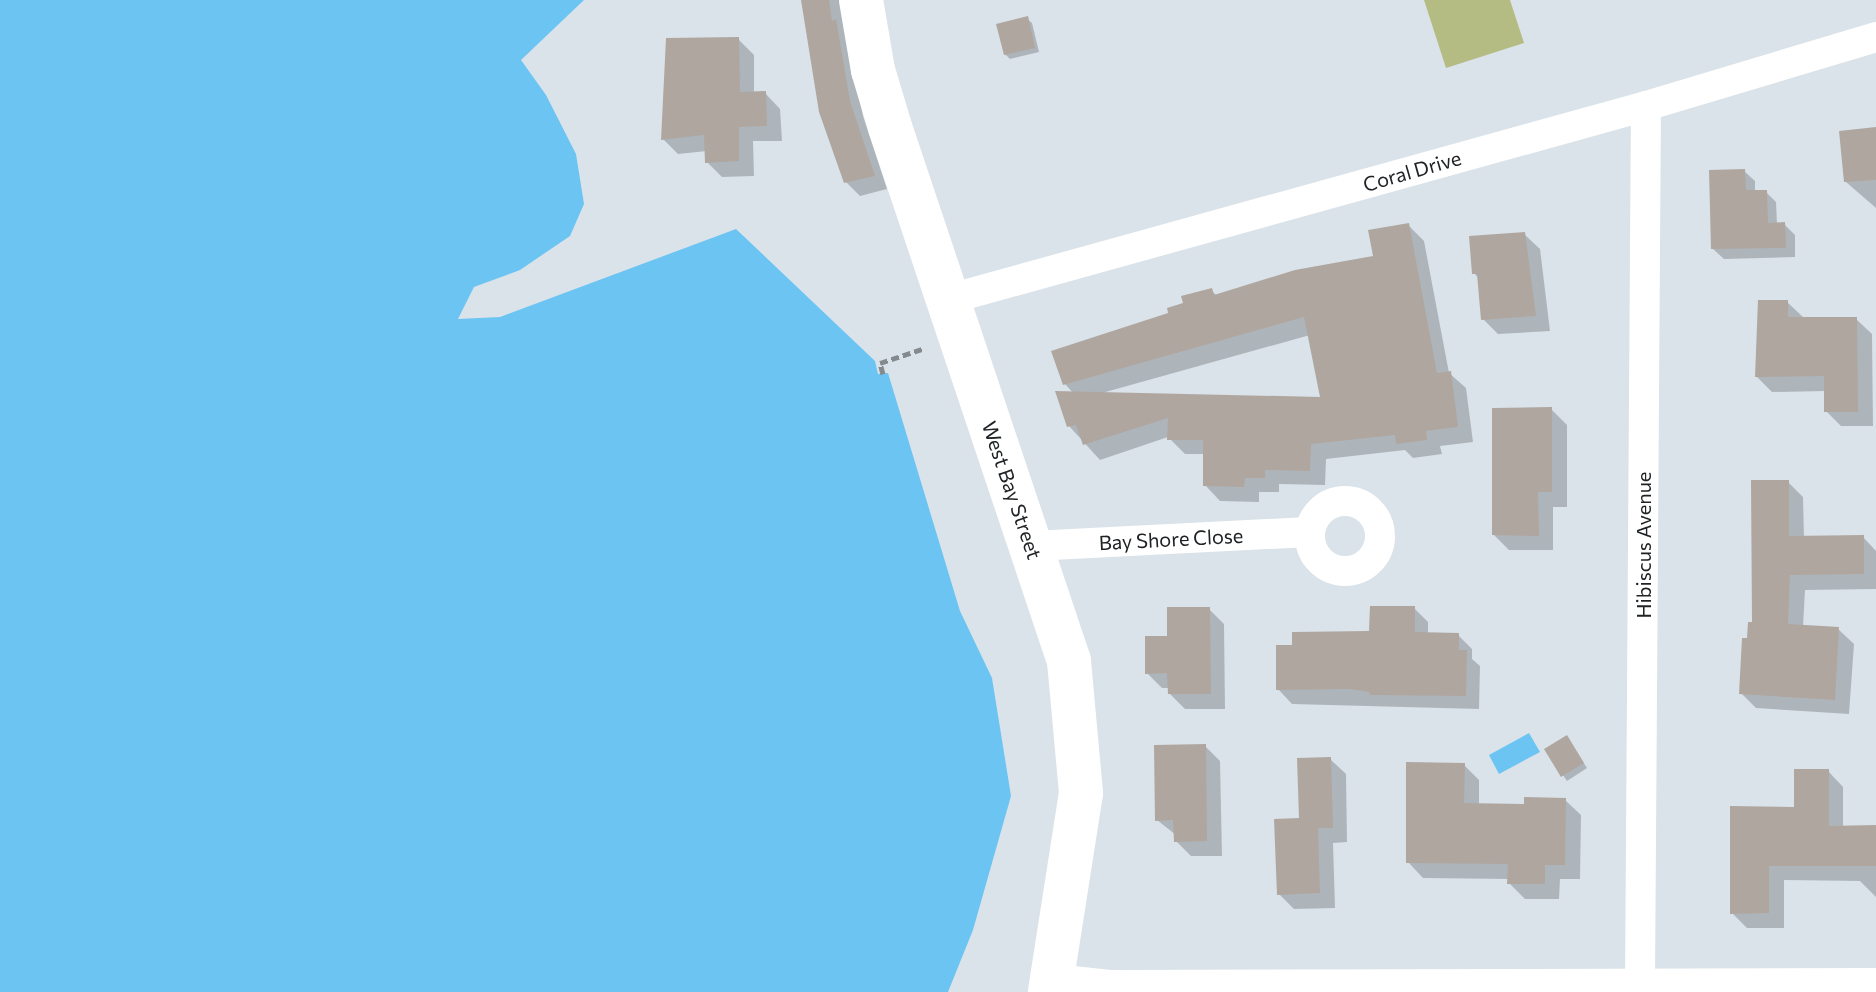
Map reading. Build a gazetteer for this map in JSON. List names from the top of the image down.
{
  "streets": {
    "main road": ["West Bay Street"],
    "street": ["Coral Drive", "Bay Shore Close", "Hibiscus Avenue"]
  },
  "crossings": [
    ["Coral Drive", "West Bay Street"],
    ["Coral Drive", "Hibiscus Avenue"],
    ["West Bay Street", "Bay Shore Close"]
  ]
}
